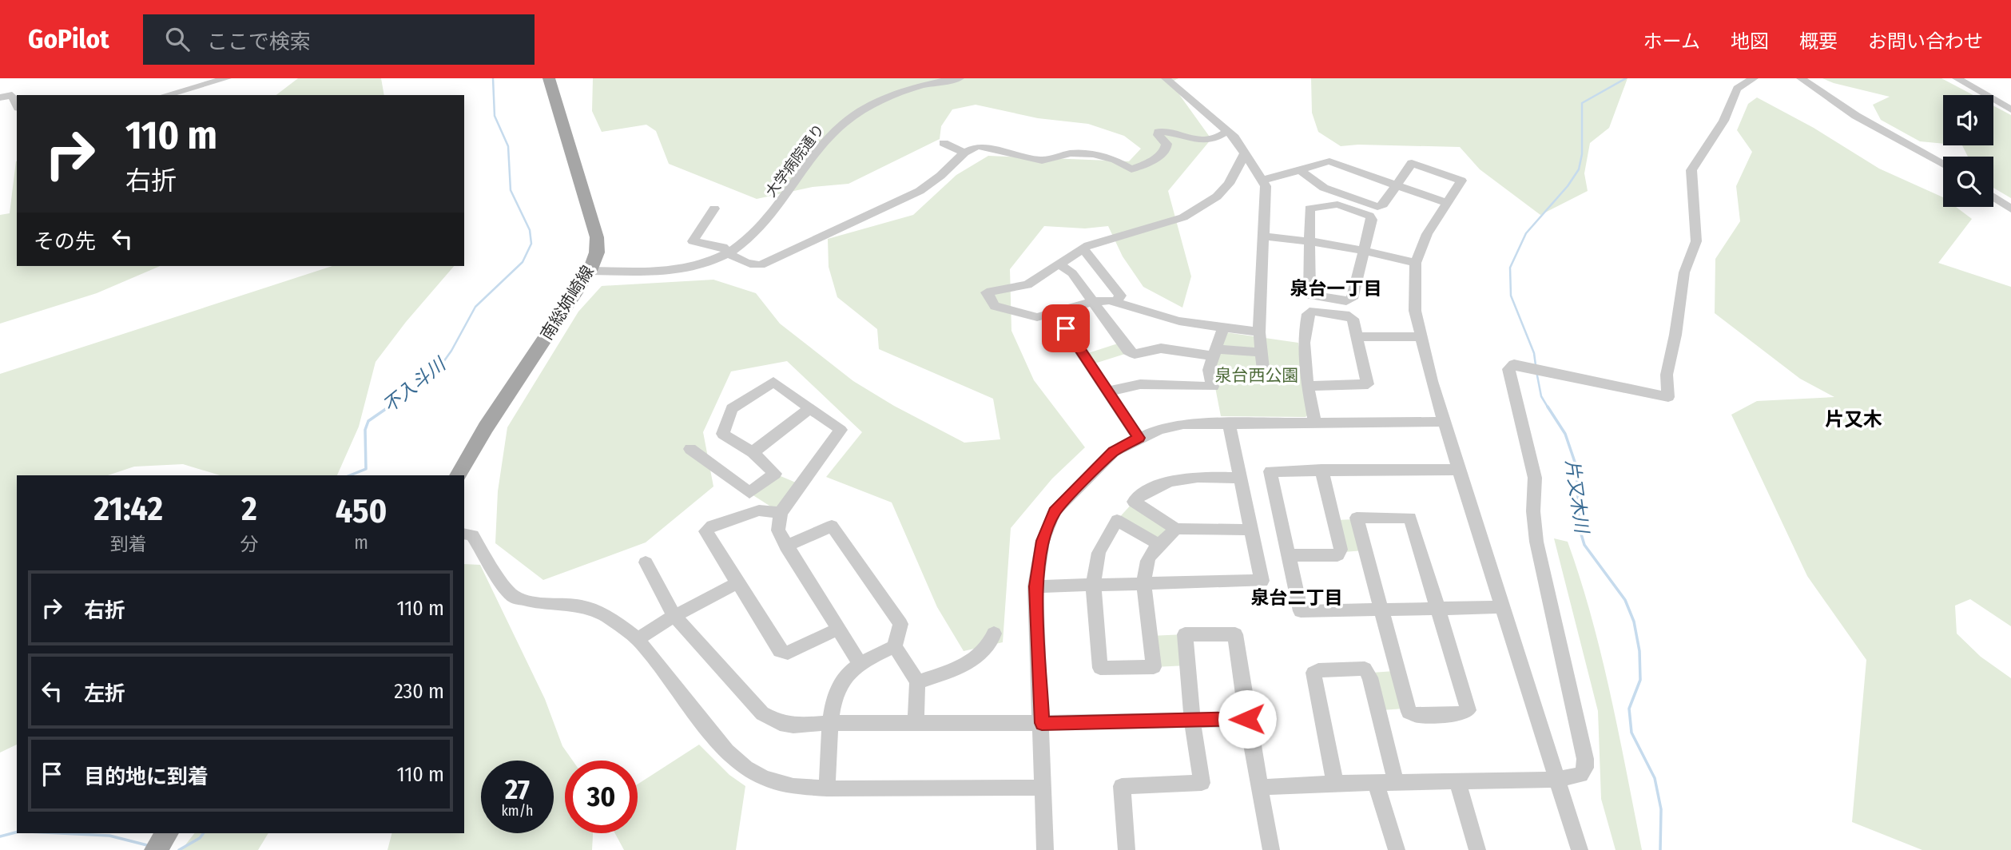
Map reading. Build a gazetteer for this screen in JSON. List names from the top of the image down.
{
  "streets": {
    "main road": ["南総姉崎線"],
    "street": ["大学病院通り"]
  },
  "crossings": [
    ["大学病院通り", "南総姉崎線"]
  ],
  "districts": ["泉台一丁目", "片又木", "泉台二丁目"],
  "water": ["不入斗川", "片又木川"],
  "parks": ["泉台西公園"],
  "page": {
    "header": "GoPilot",
    "search": "ここで検索",
    "nav": [
      "ホーム",
      "地図",
      "概要",
      "お問い合わせ"
    ],
    "turn": ["110 m", "右折"],
    "then": "その先",
    "eta": [
      "21:42",
      "到着",
      "2",
      "分",
      "450",
      "m"
    ],
    "list": [
      {
        "name": "右折",
        "value": "110 m"
      },
      {
        "name": "左折",
        "value": "230 m"
      },
      {
        "name": "目的地に到着",
        "value": "110 m"
      }
    ],
    "speed": "27 km/h",
    "limit": "30"
  }
}
